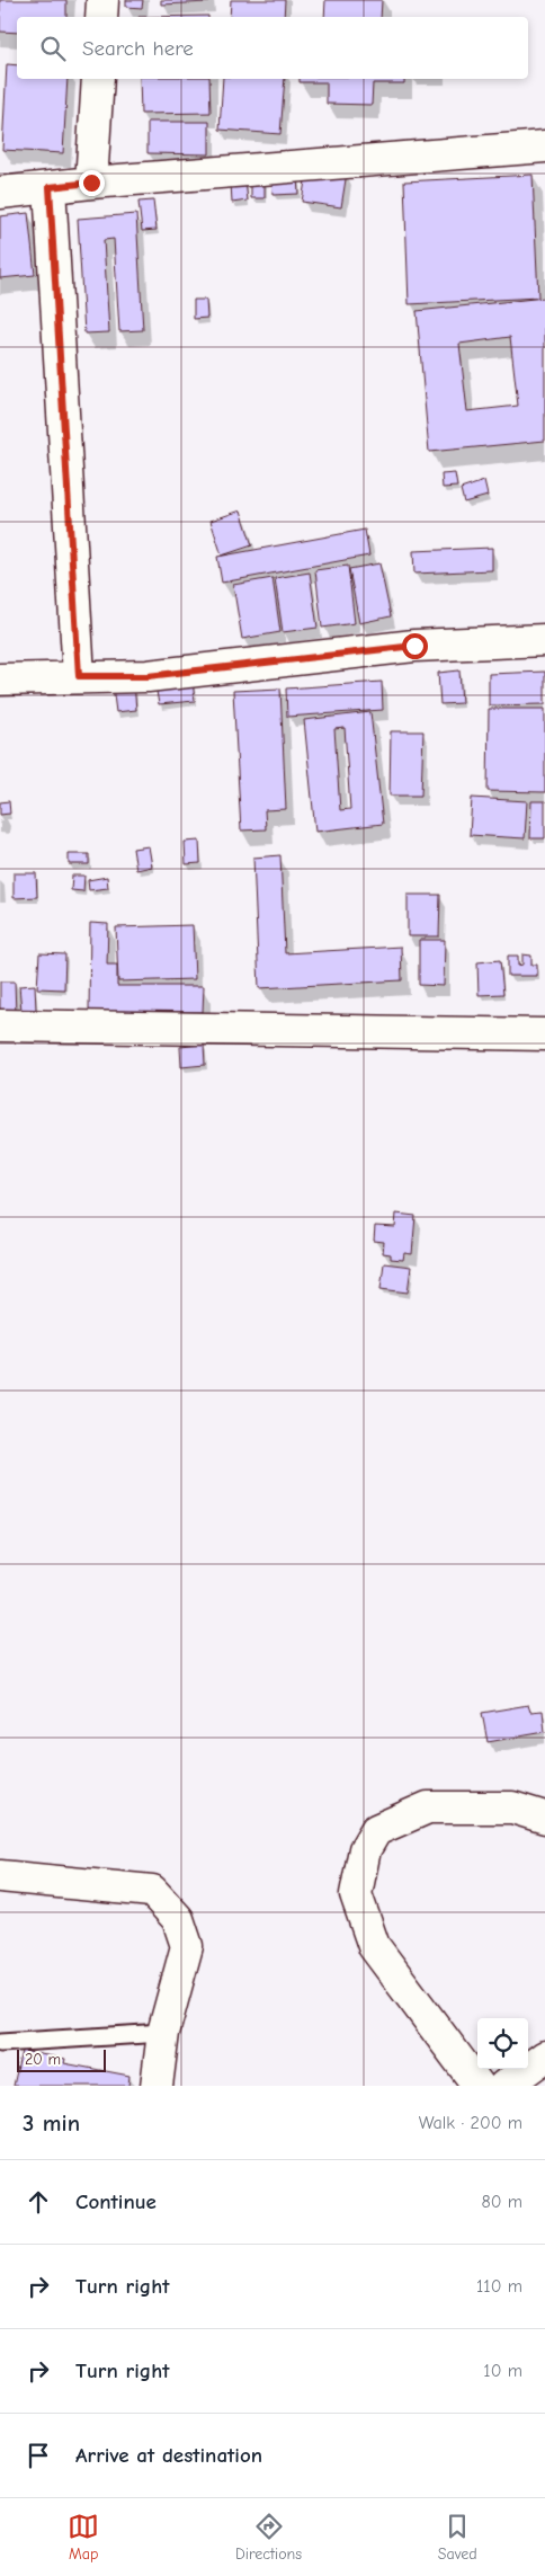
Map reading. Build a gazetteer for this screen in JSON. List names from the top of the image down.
{
  "scale_bar": "20 m",
  "page": {
    "search": "Search here",
    "scale": "20 m",
    "heading": ["3 min", "Walk · 200 m"],
    "list": [
      ["Continue", "80 m"],
      ["Turn right", "110 m"],
      ["Turn right", "10 m"],
      "Arrive at destination"
    ],
    "nav": ["Map", "Directions", "Saved"]
  }
}
